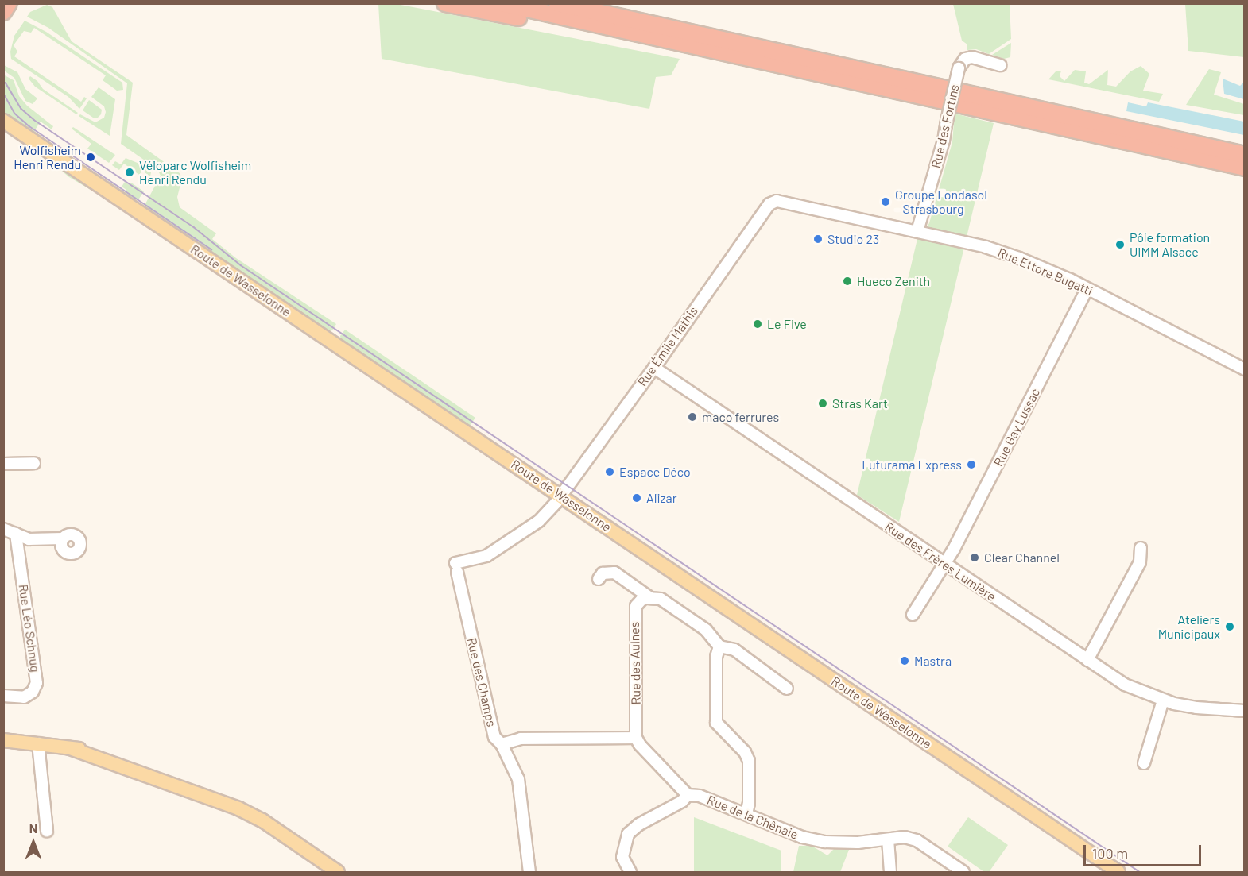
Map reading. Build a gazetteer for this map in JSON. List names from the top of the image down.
{
  "streets": {
    "main road": ["Route de Wasselonne"],
    "street": [
      "Rue des Fortins",
      "Rue Ettore Bugatti",
      "Rue Émile Mathis",
      "Rue Gay Lussac",
      "Rue des Frères Lumière",
      "Rue Léo Schnug",
      "Rue des Aulnes",
      "Rue des Champs",
      "Rue de la Chênaie"
    ]
  },
  "crossings": [
    ["Rue des Fortins", "Rue Ettore Bugatti"],
    ["Rue Ettore Bugatti", "Rue Émile Mathis"],
    ["Rue Ettore Bugatti", "Rue Gay Lussac"],
    ["Route de Wasselonne", "Rue Émile Mathis"],
    ["Rue Émile Mathis", "Rue des Frères Lumière"],
    ["Rue Émile Mathis", "Rue des Champs"],
    ["Rue Gay Lussac", "Rue des Frères Lumière"]
  ],
  "places": [
    "Wolfisheim Henri Rendu",
    "Véloparc Wolfisheim Henri Rendu",
    "Groupe Fondasol - Strasbourg",
    "Studio 23",
    "Pôle formation UIMM Alsace",
    "Hueco Zenith",
    "Le Five",
    "Stras Kart",
    "maco ferrures",
    "Futurama Express",
    "Espace Déco",
    "Alizar",
    "Clear Channel",
    "Ateliers Municipaux",
    "Mastra"
  ],
  "scale_bar": "100 m",
  "north": "top"
}
